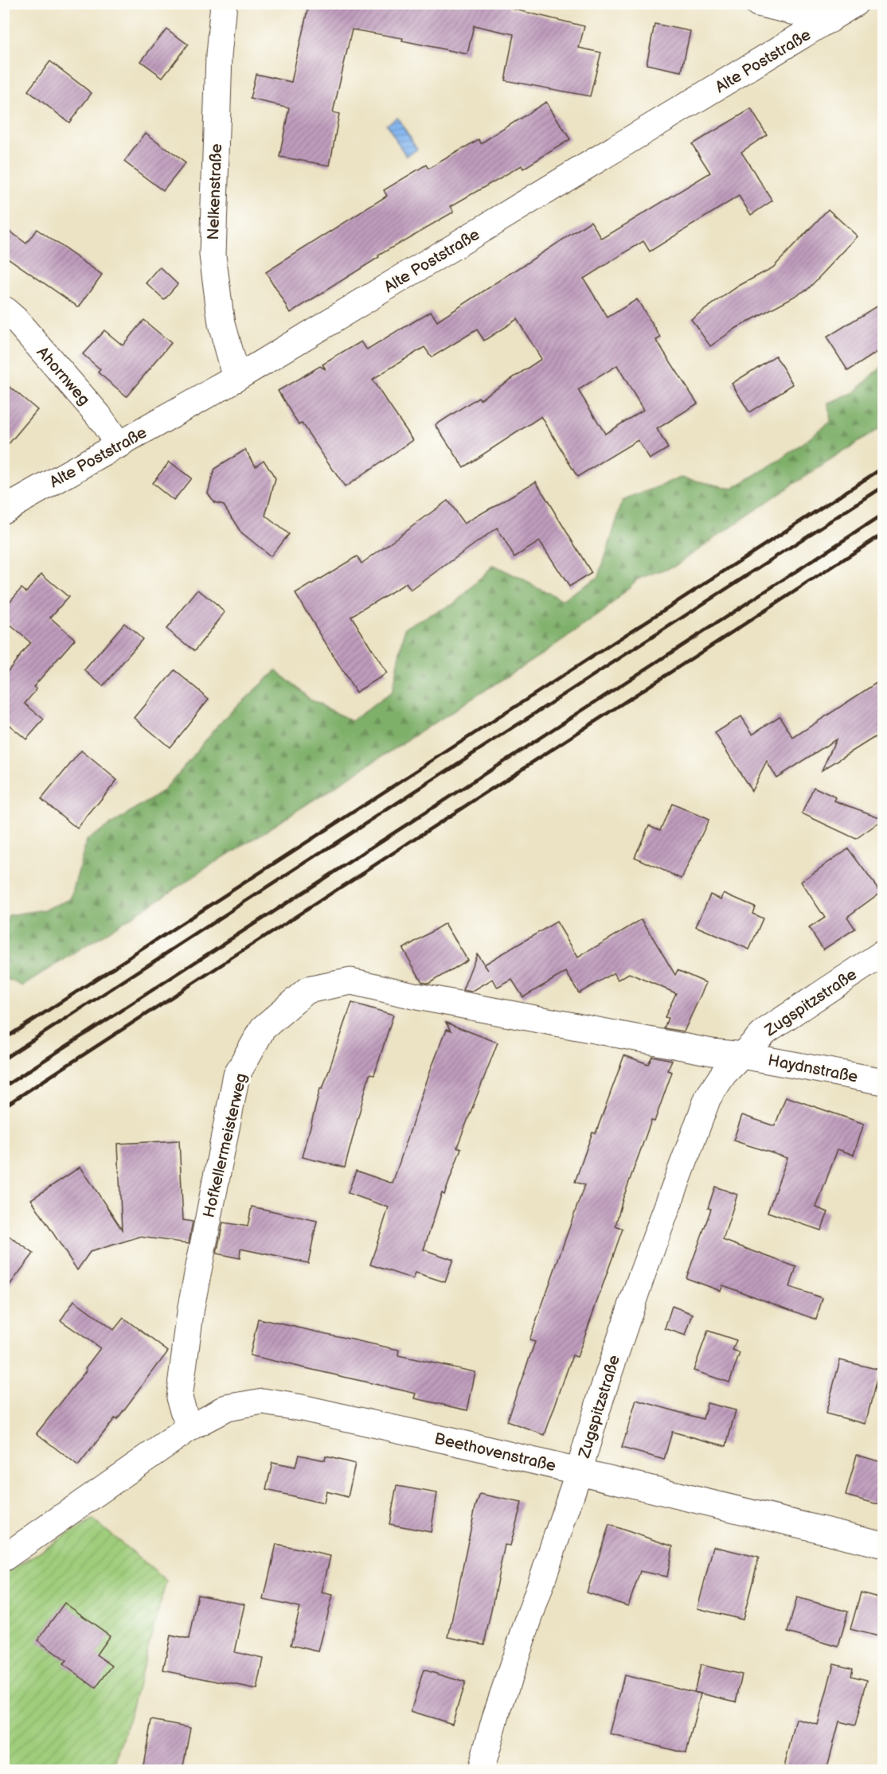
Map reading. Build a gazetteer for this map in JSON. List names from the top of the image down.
{
  "streets": {
    "street": [
      "Alte Poststraße",
      "Nelkenstraße",
      "Ahornweg",
      "Zugspitzstraße",
      "Haydnstraße",
      "Hofkellermeisterweg",
      "Beethovenstraße"
    ]
  },
  "crossings": [
    ["Alte Poststraße", "Nelkenstraße"],
    ["Alte Poststraße", "Ahornweg"],
    ["Zugspitzstraße", "Haydnstraße"],
    ["Zugspitzstraße", "Hofkellermeisterweg"],
    ["Zugspitzstraße", "Beethovenstraße"],
    ["Haydnstraße", "Hofkellermeisterweg"],
    ["Hofkellermeisterweg", "Beethovenstraße"]
  ]
}
